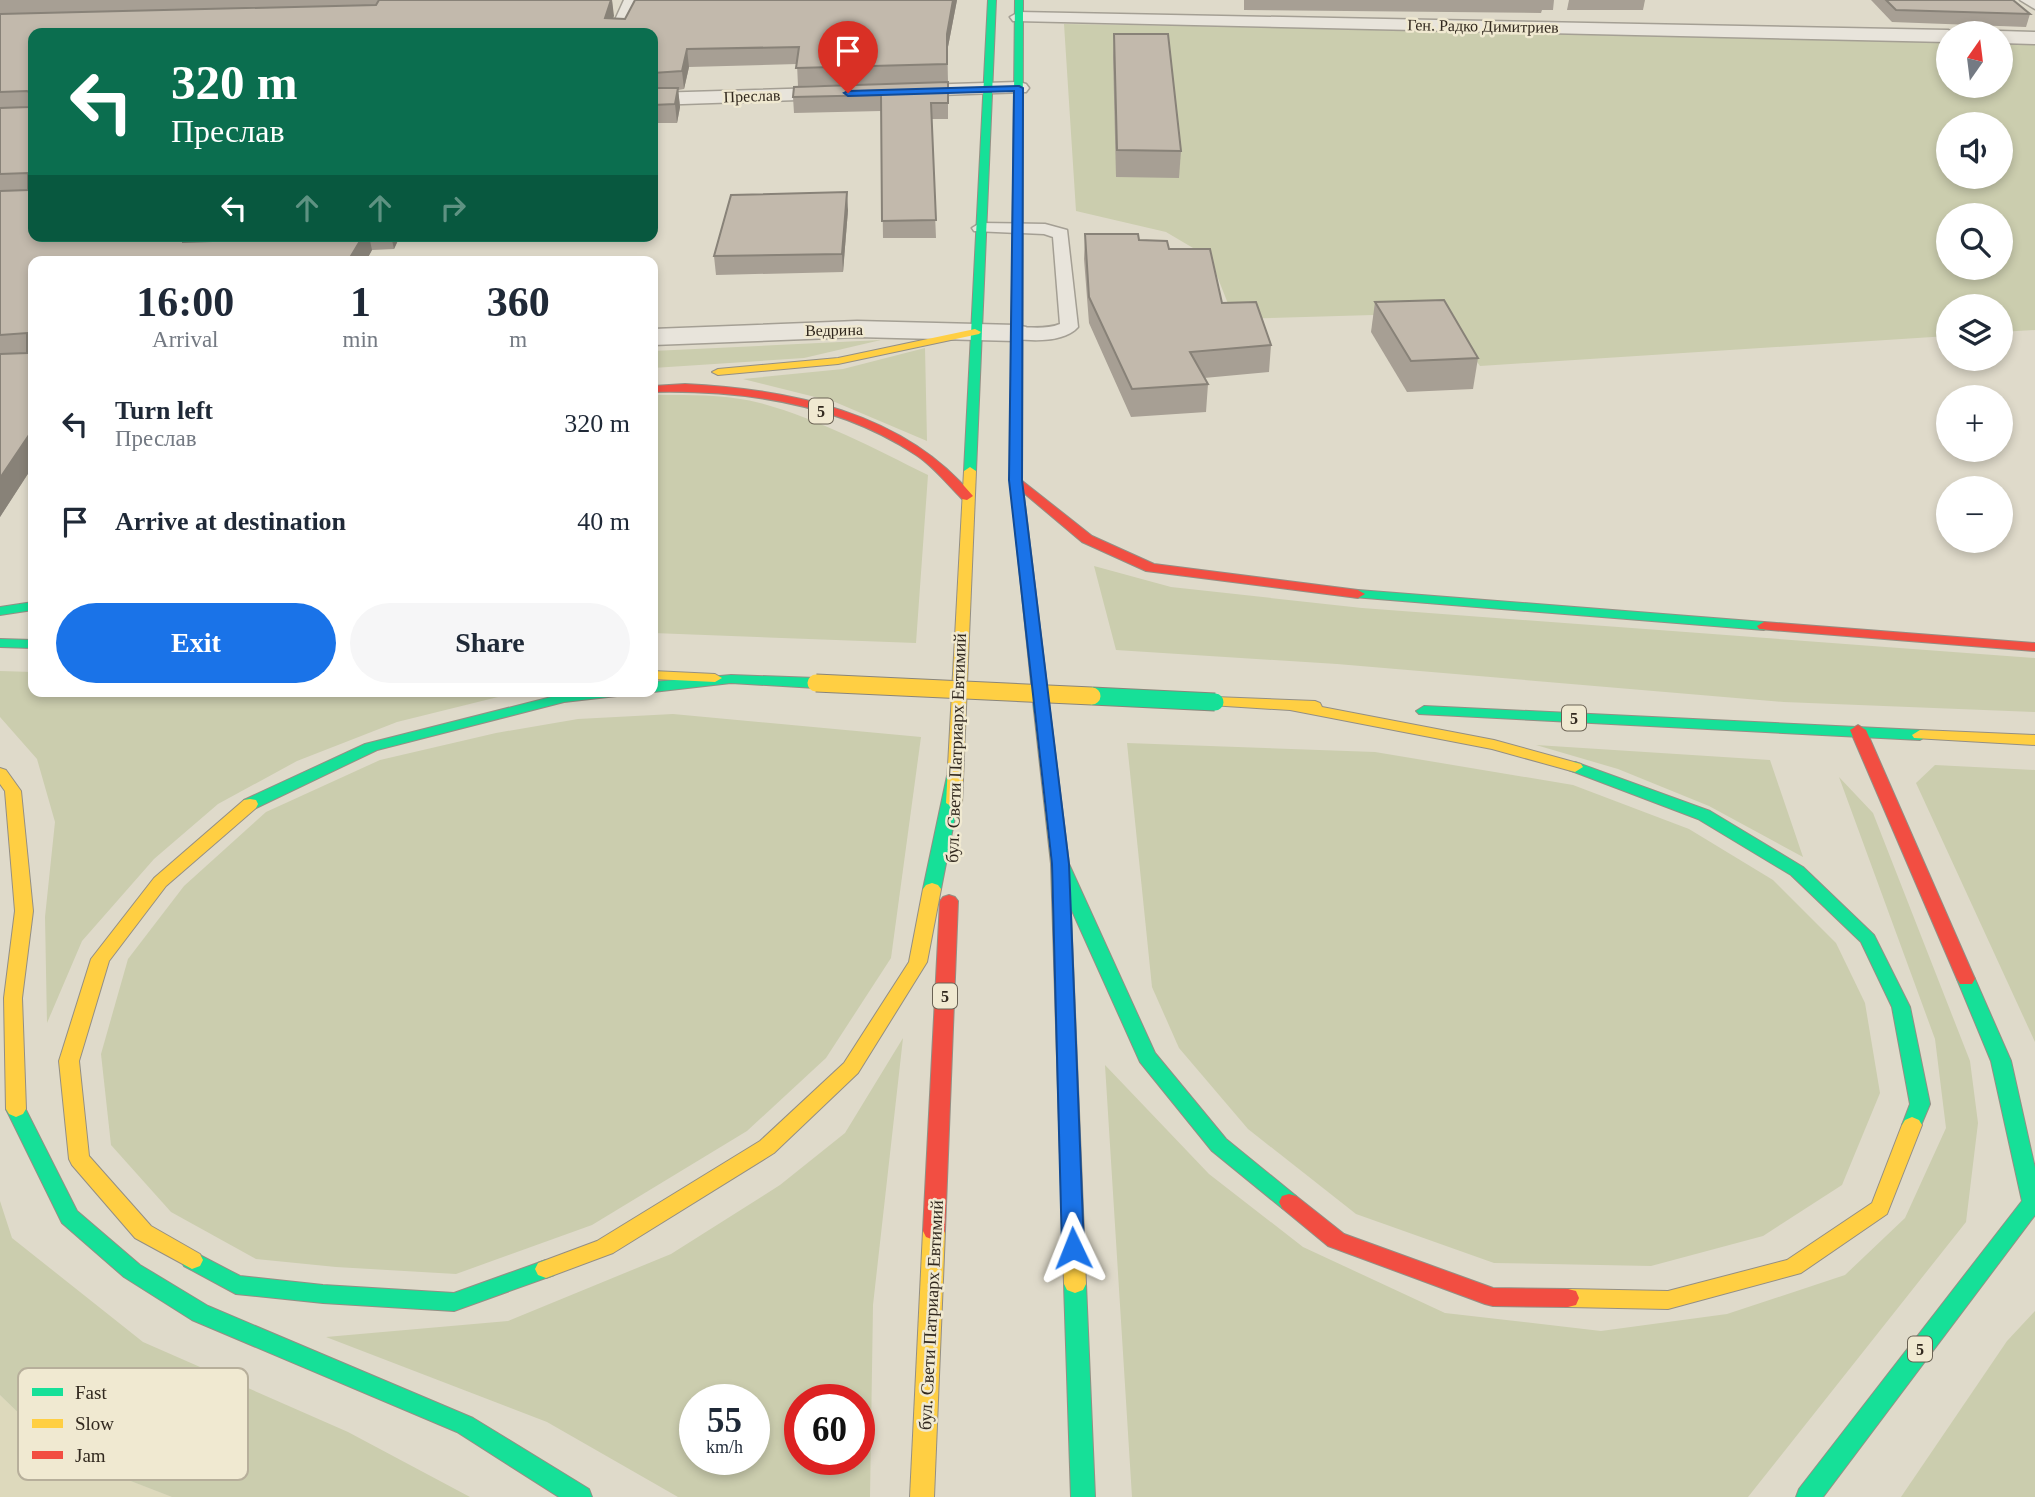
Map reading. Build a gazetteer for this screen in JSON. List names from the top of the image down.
{
  "streets": {
    "main road": ["5", "бул. Свети Патриарх Евтимий"],
    "street": ["Ген. Радко Димитриев", "Преслав", "Ведрина"]
  },
  "crossings": [
    ["Преслав", "бул. Свети Патриарх Евтимий"],
    ["Ведрина", "бул. Свети Патриарх Евтимий"],
    ["5", "бул. Свети Патриарх Евтимий"]
  ],
  "legend": ["Fast", "Slow", "Jam"],
  "north": "top",
  "page": {
    "map_buttons": ["+", "−"],
    "turn": ["320 m", "Преслав"],
    "eta": [
      "16:00",
      "Arrival",
      "1",
      "min",
      "360",
      "m"
    ],
    "list": [
      {
        "name": "Turn left",
        "note": "Преслав",
        "value": "320 m"
      },
      {
        "name": "Arrive at destination",
        "value": "40 m"
      }
    ],
    "buttons": ["Exit", "Share"],
    "speed": "55 km/h",
    "limit": "60"
  }
}
